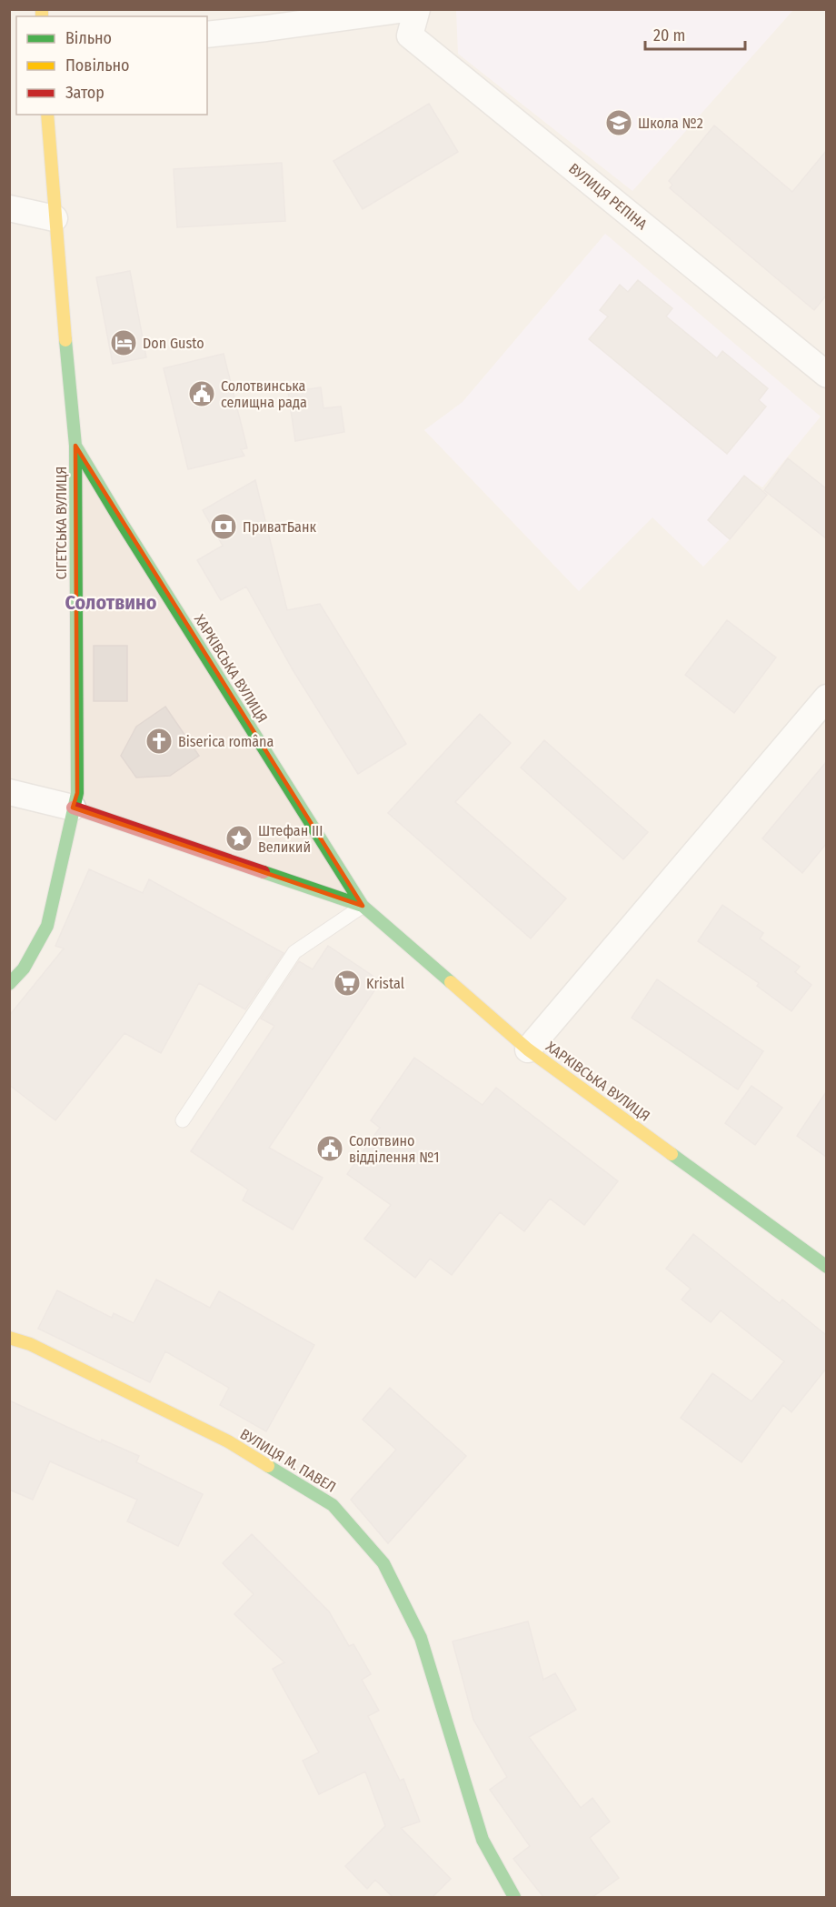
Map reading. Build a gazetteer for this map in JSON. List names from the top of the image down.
{
  "streets": {
    "street": [
      "ВУЛИЦЯ РЕПІНА",
      "СІГЕТСЬКА ВУЛИЦЯ",
      "ХАРКІВСЬКА ВУЛИЦЯ",
      "ВУЛИЦЯ М. ПАВЕЛ"
    ]
  },
  "crossings": [
    ["СІГЕТСЬКА ВУЛИЦЯ", "ХАРКІВСЬКА ВУЛИЦЯ"]
  ],
  "districts": ["Солотвино"],
  "places": {
    "school or university": ["Школа №2"],
    "hotel": ["Don Gusto"],
    "public building": ["Солотвинська селищна рада", "Солотвино відділення №1"],
    "bank": ["ПриватБанк"],
    "church": ["Biserica româna"],
    "place": ["Штефан III Великий"],
    "supermarket": ["Kristal"]
  },
  "legend": ["Вільно", "Повільно", "Затор"],
  "scale_bar": "20 m"
}
